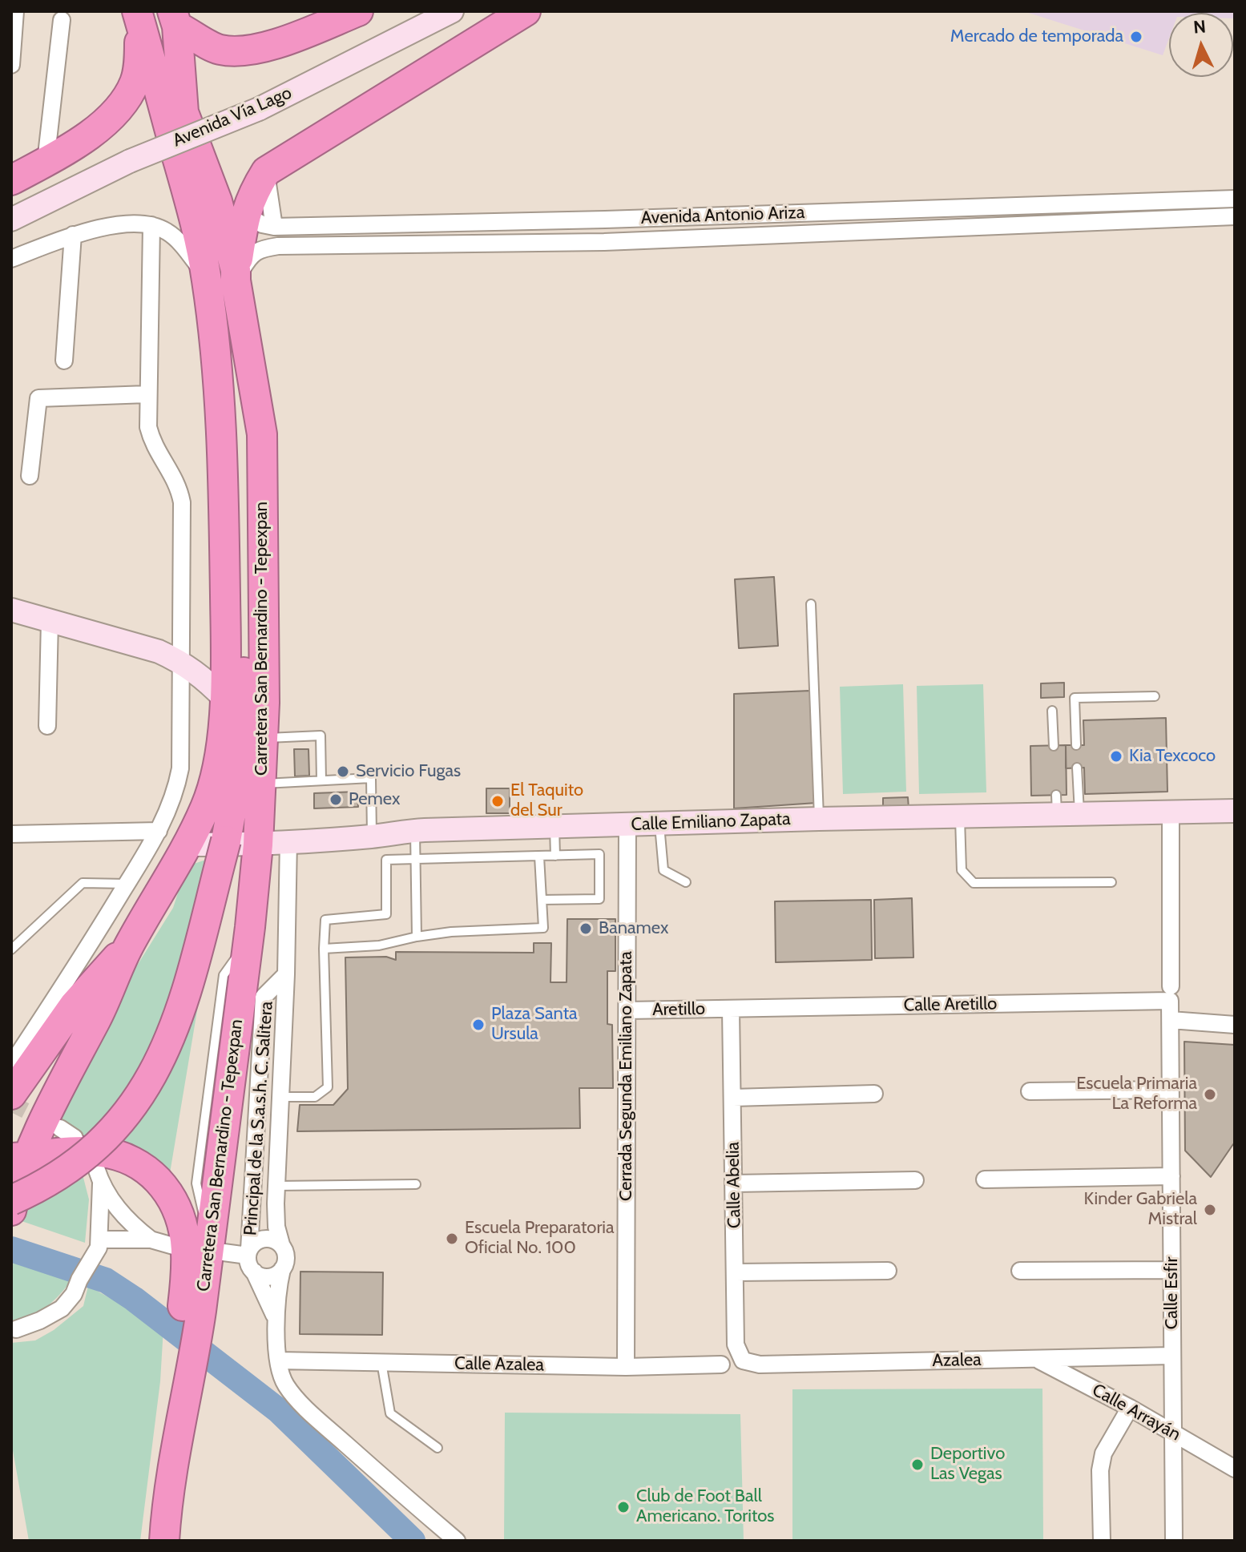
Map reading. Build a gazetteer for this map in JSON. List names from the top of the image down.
{
  "streets": {
    "highway": ["Carretera San Bernardino - Tepexpan"],
    "main road": ["Avenida Vía Lago", "Calle Emiliano Zapata"],
    "street": [
      "Avenida Antonio Ariza",
      "Calle Aretillo",
      "Aretillo",
      "Cerrada Segunda Emiliano Zapata",
      "Principal de la S.a.s.h. C. Salitera",
      "Calle Abelia",
      "Calle Esfir",
      "Azalea",
      "Calle Azalea",
      "Calle Arrayán"
    ]
  },
  "crossings": [
    ["Avenida Antonio Ariza", "Carretera San Bernardino - Tepexpan"],
    ["Carretera San Bernardino - Tepexpan", "Calle Emiliano Zapata"],
    ["Calle Emiliano Zapata", "Cerrada Segunda Emiliano Zapata"],
    ["Calle Emiliano Zapata", "Calle Esfir"],
    ["Calle Aretillo", "Aretillo"],
    ["Calle Aretillo", "Calle Abelia"],
    ["Calle Aretillo", "Calle Esfir"],
    ["Aretillo", "Cerrada Segunda Emiliano Zapata"],
    ["Aretillo", "Calle Abelia"],
    ["Cerrada Segunda Emiliano Zapata", "Calle Azalea"],
    ["Calle Abelia", "Azalea"],
    ["Calle Esfir", "Azalea"],
    ["Calle Esfir", "Calle Arrayán"],
    ["Azalea", "Calle Arrayán"]
  ],
  "places": [
    "Mercado de temporada",
    "Kia Texcoco",
    "Servicio Fugas",
    "Pemex",
    "El Taquito del Sur",
    "Banamex",
    "Plaza Santa Ursula",
    "Escuela Primaria La Reforma",
    "Kinder Gabriela Mistral",
    "Escuela Preparatoria Oficial No. 100",
    "Deportivo Las Vegas",
    "Club de Foot Ball Americano. Toritos"
  ],
  "north": "top"
}
